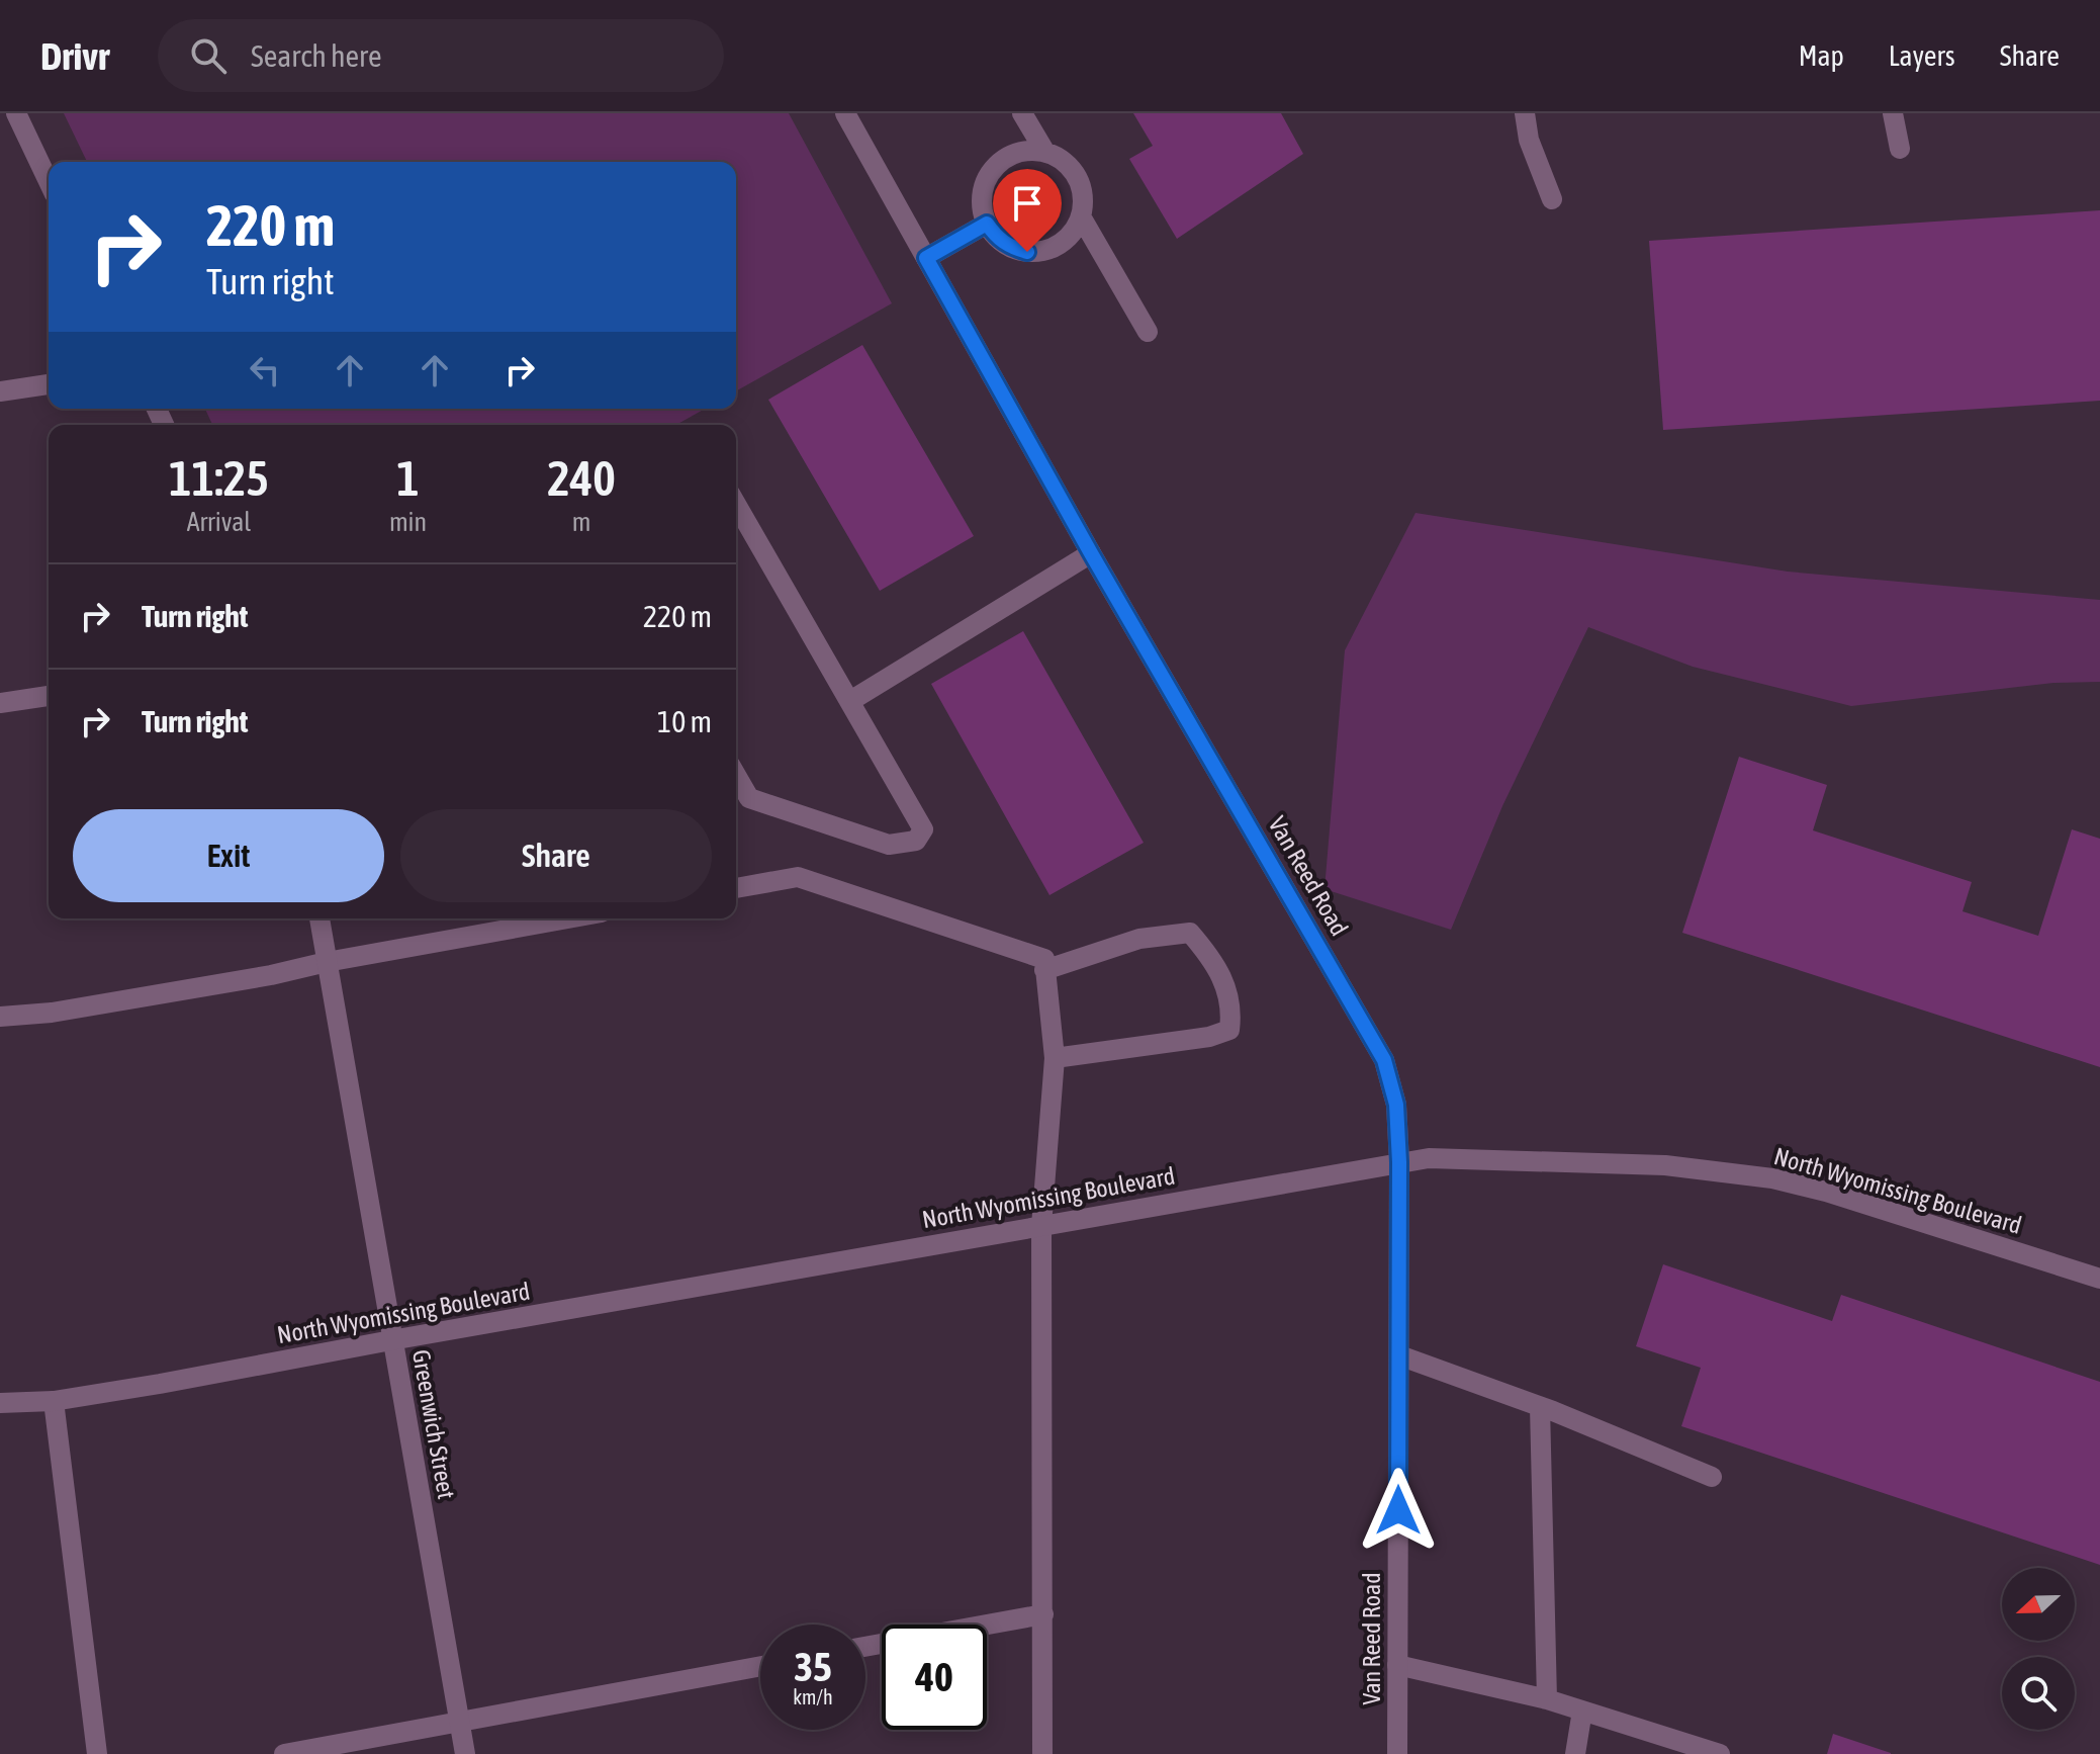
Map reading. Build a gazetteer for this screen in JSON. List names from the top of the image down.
{
  "streets": {
    "street": ["Van Reed Road", "North Wyomissing Boulevard", "Greenwich Street"]
  },
  "crossings": [
    ["Van Reed Road", "North Wyomissing Boulevard"],
    ["North Wyomissing Boulevard", "Greenwich Street"]
  ],
  "north": "left",
  "page": {
    "header": "Drivr",
    "search": "Search here",
    "nav": ["Map", "Layers", "Share"],
    "turn": ["220 m", "Turn right"],
    "eta": [
      "11:25",
      "Arrival",
      "1",
      "min",
      "240",
      "m"
    ],
    "list": [
      {
        "name": "Turn right",
        "value": "220 m"
      },
      {
        "name": "Turn right",
        "value": "10 m"
      }
    ],
    "buttons": ["Exit", "Share"],
    "speed": "35 km/h",
    "limit": "40"
  }
}
